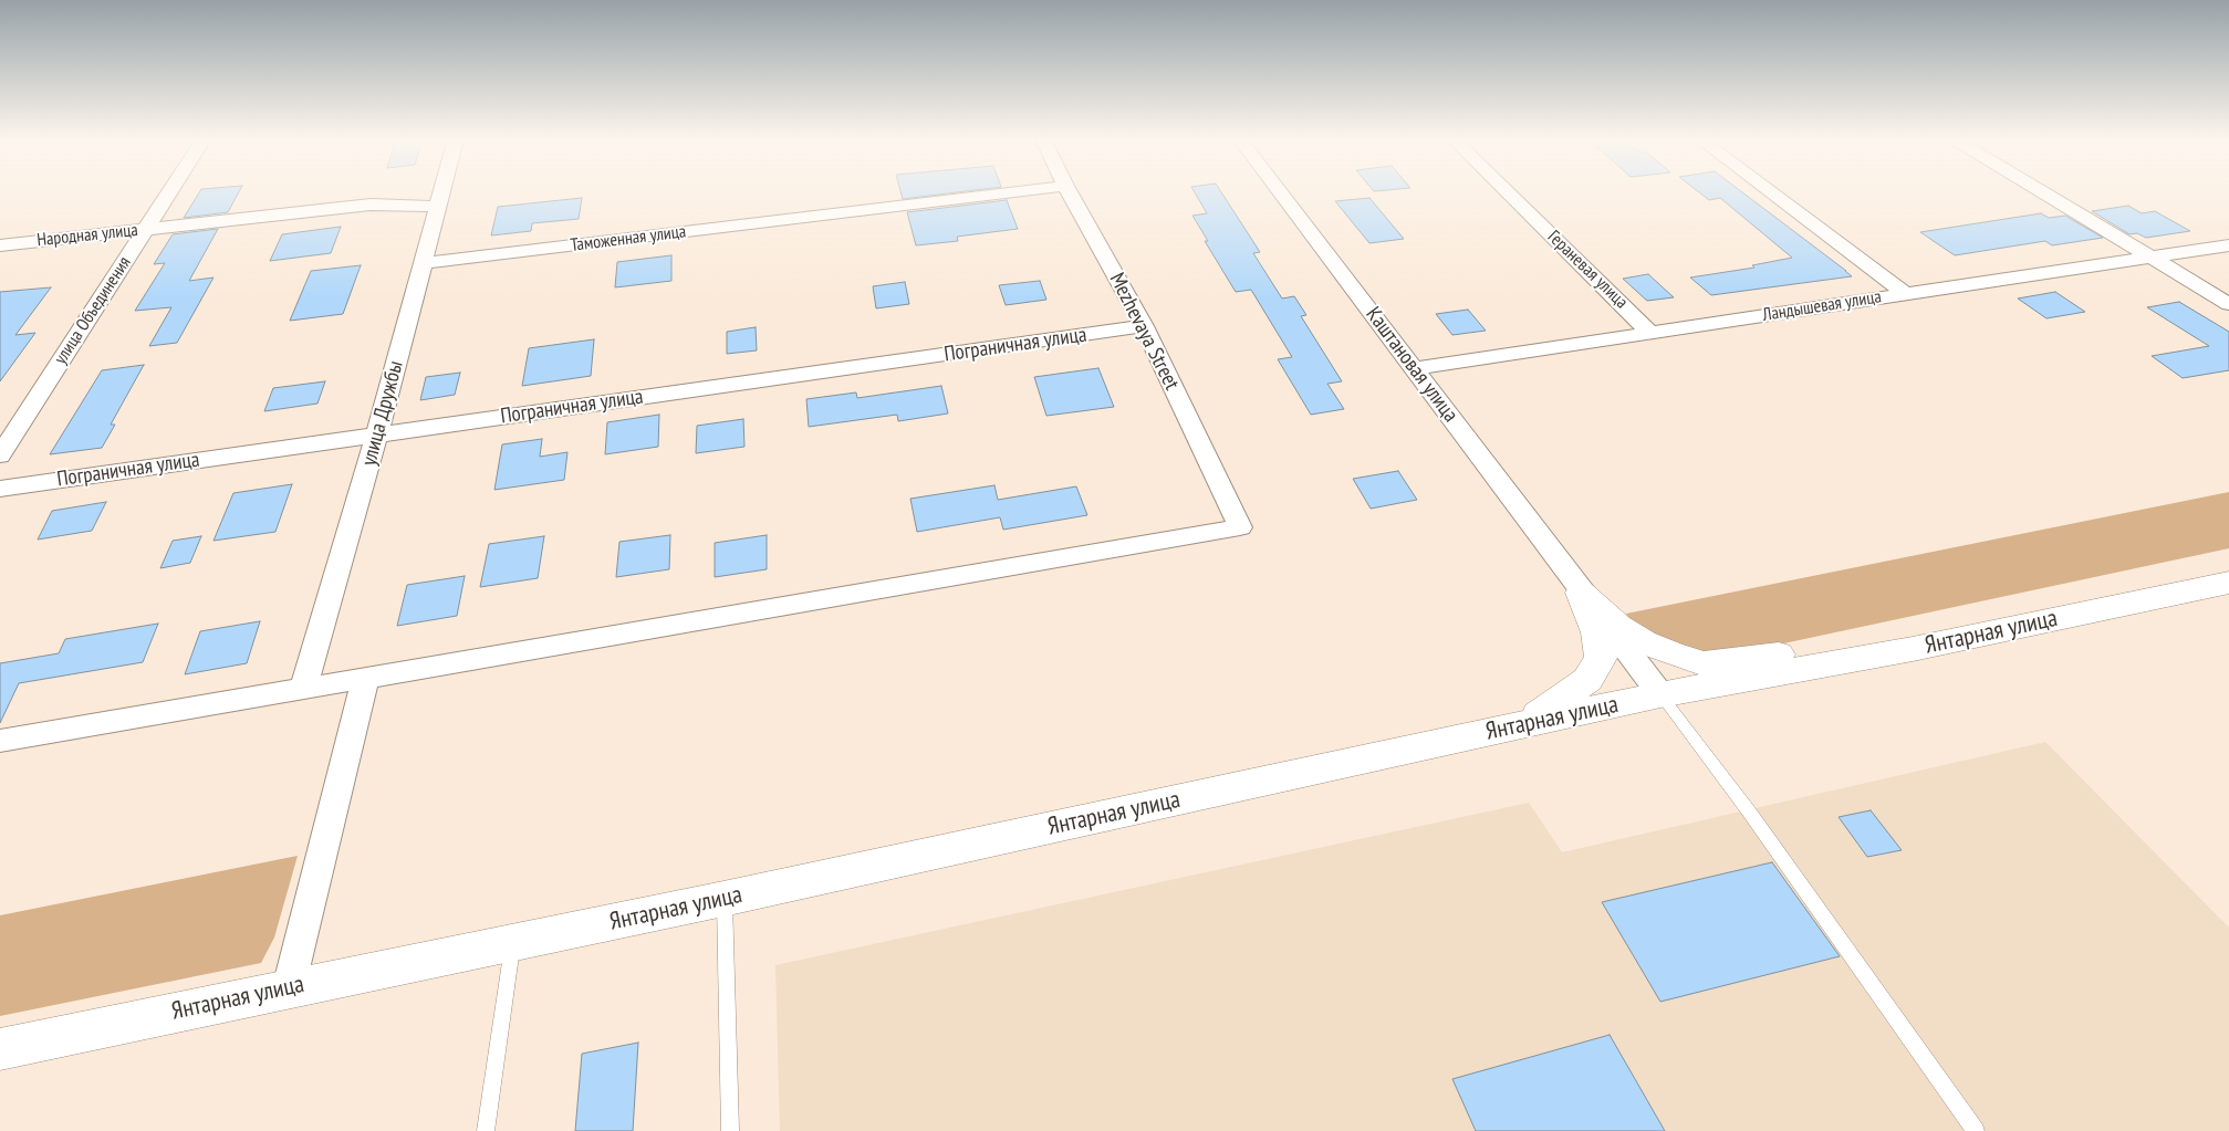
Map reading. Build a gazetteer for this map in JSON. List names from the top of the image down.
{
  "streets": {
    "street": [
      "Народная улица",
      "Таможенная улица",
      "Гераневая улица",
      "Ландышевая улица",
      "улица Объединения",
      "Mezhevaya Street",
      "Пограничная улица",
      "Каштановая улица",
      "улица Дружбы",
      "Янтарная улица"
    ]
  },
  "crossings": [
    ["Народная улица", "улица Объединения"],
    ["Народная улица", "улица Дружбы"],
    ["Таможенная улица", "улица Дружбы"],
    ["Гераневая улица", "Ландышевая улица"],
    ["Ландышевая улица", "Каштановая улица"],
    ["Mezhevaya Street", "Пограничная улица"],
    ["Пограничная улица", "улица Дружбы"],
    ["Каштановая улица", "Янтарная улица"]
  ]
}
